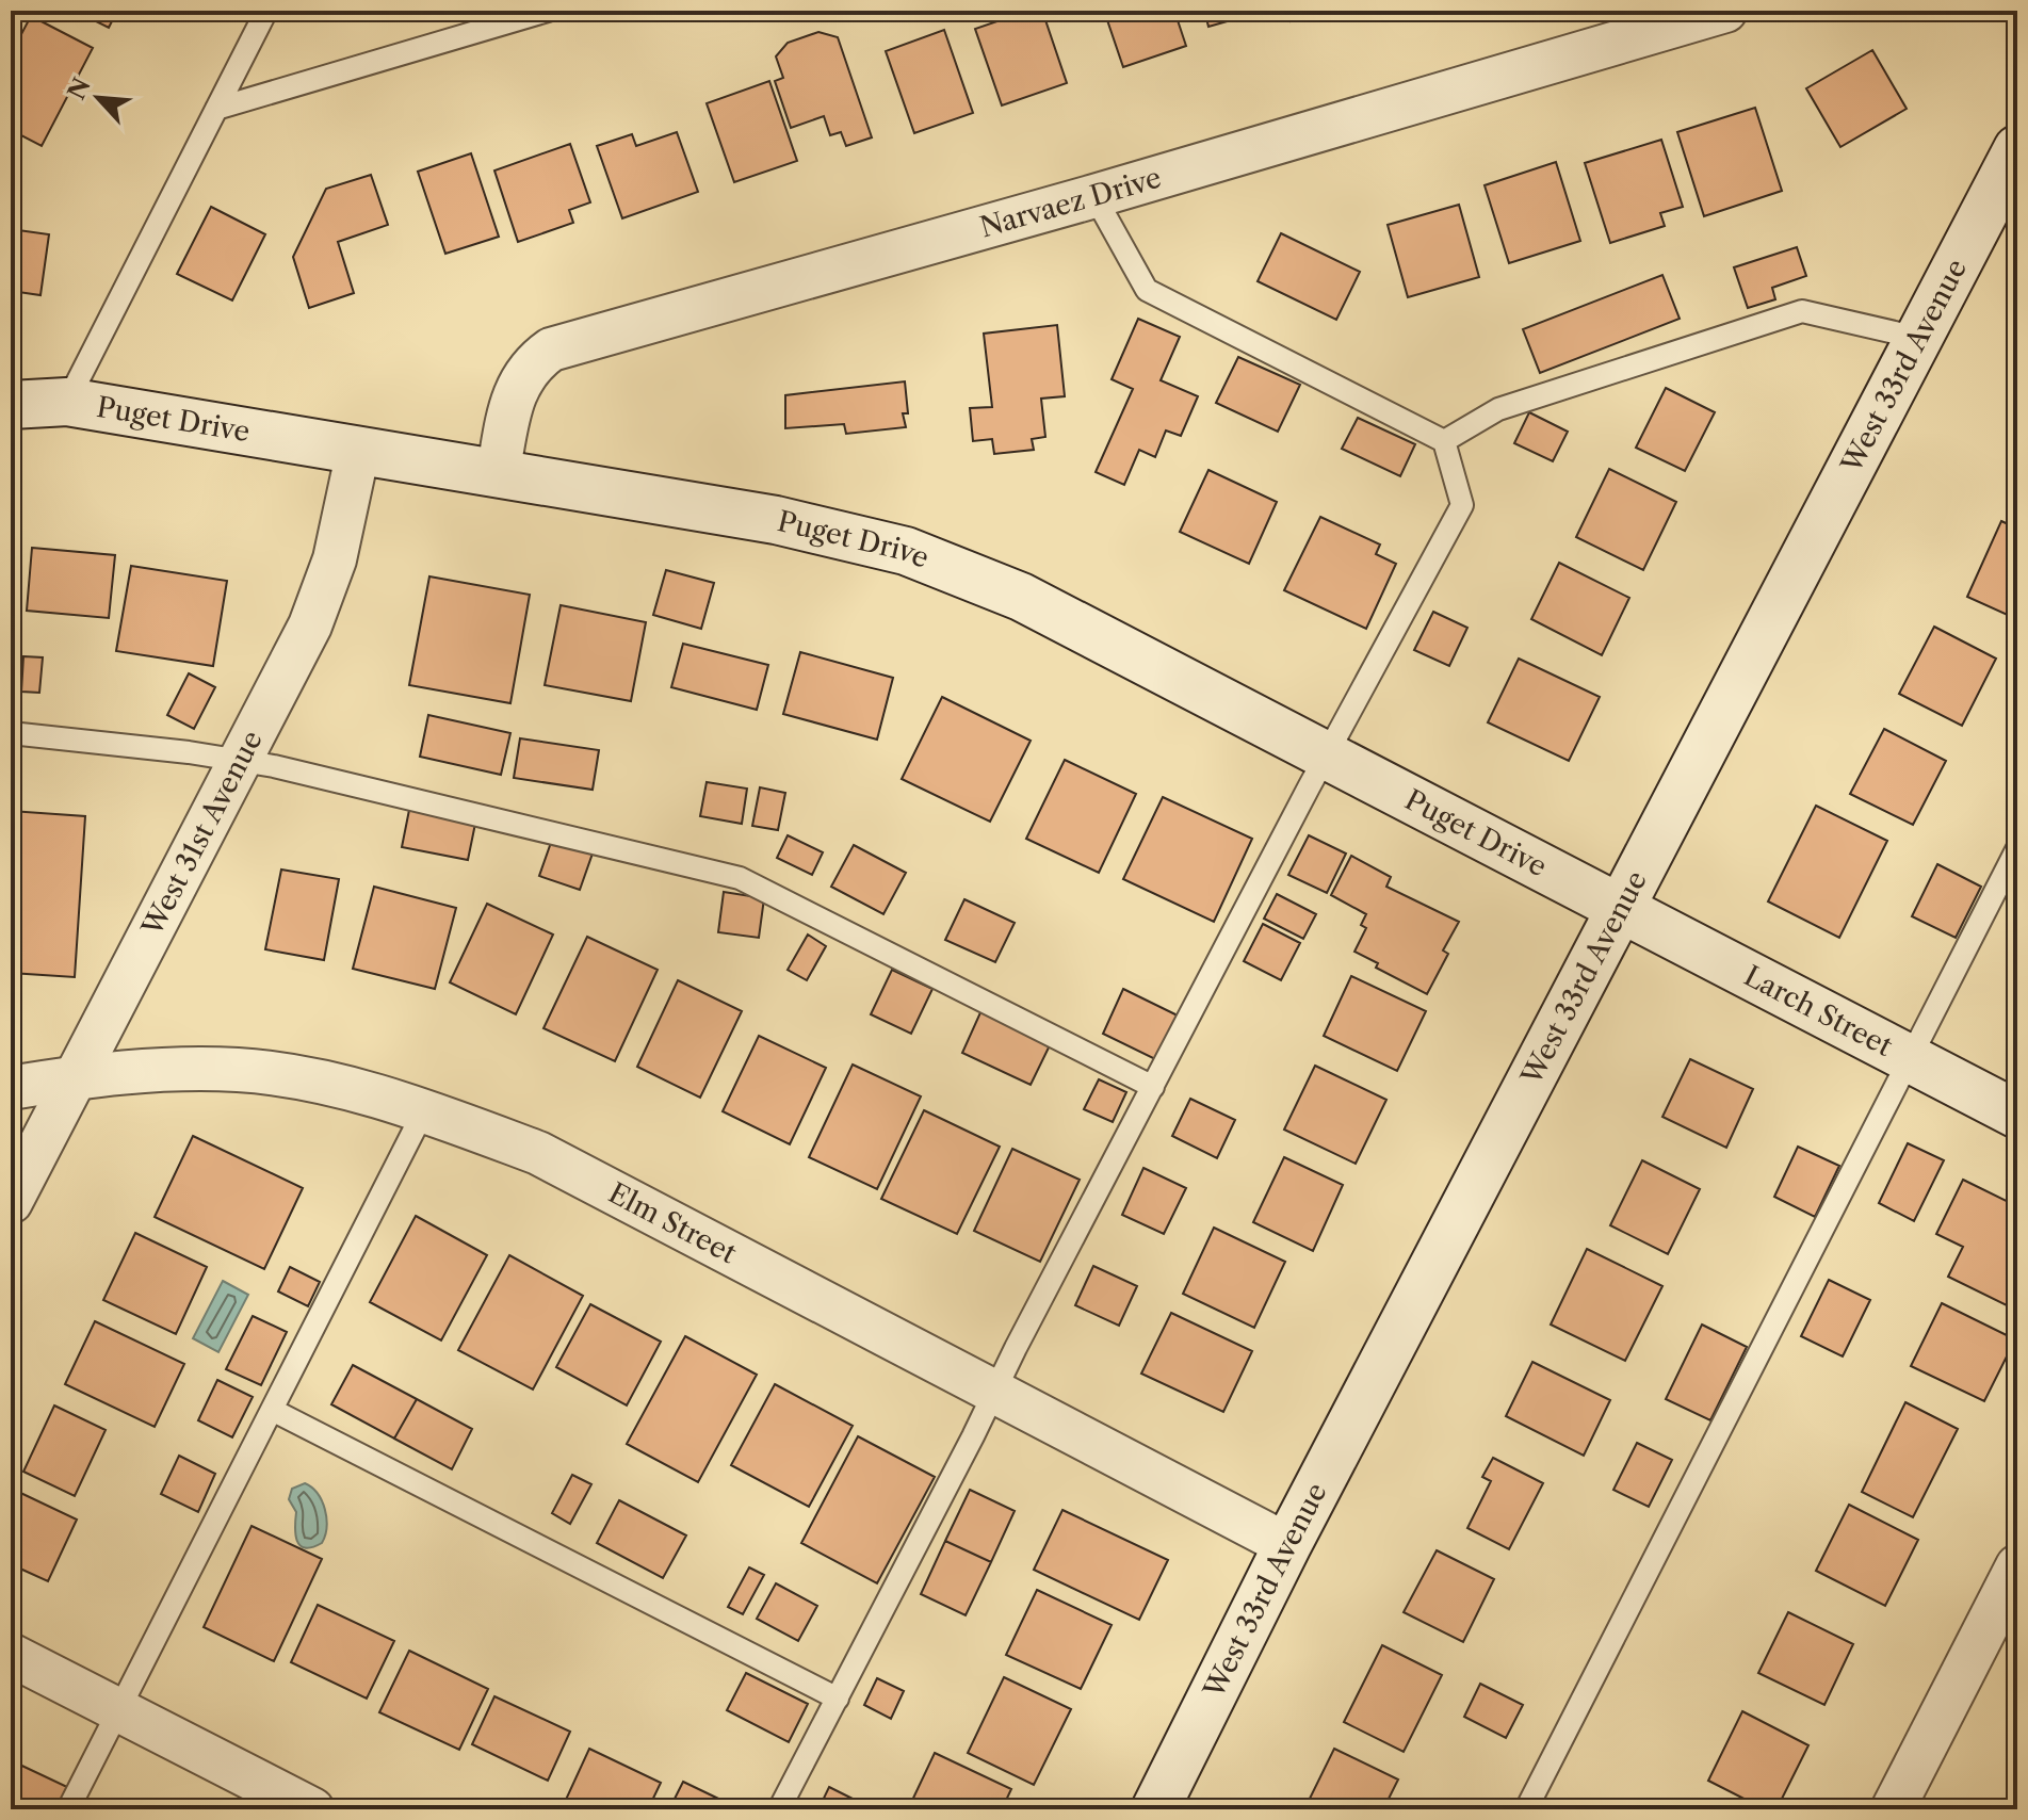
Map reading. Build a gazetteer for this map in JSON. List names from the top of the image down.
{
  "streets": {
    "street": [
      "Narvaez Drive",
      "West 33rd Avenue",
      "Puget Drive",
      "West 31st Avenue",
      "Larch Street",
      "Elm Street"
    ]
  },
  "crossings": [
    ["Narvaez Drive", "Puget Drive"],
    ["West 33rd Avenue", "Puget Drive"],
    ["West 33rd Avenue", "Larch Street"],
    ["West 33rd Avenue", "Elm Street"],
    ["Puget Drive", "West 31st Avenue"],
    ["Puget Drive", "Larch Street"],
    ["West 31st Avenue", "Elm Street"]
  ],
  "north": "top left"
}
